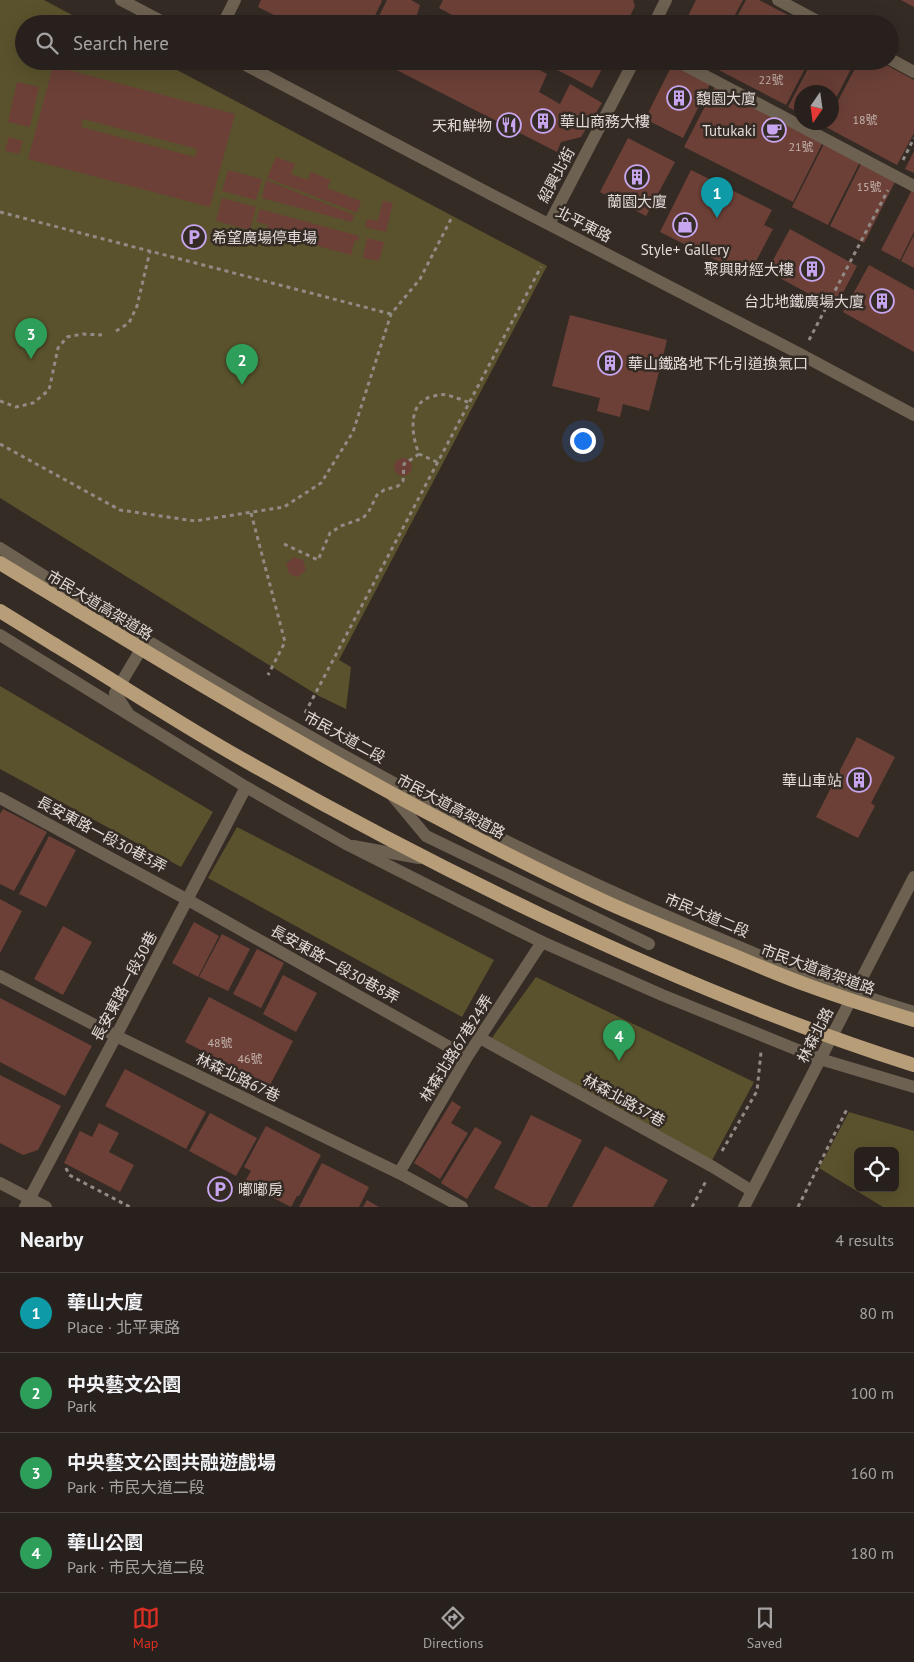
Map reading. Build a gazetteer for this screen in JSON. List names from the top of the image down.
{
  "streets": {
    "highway": ["市民大道高架道路"],
    "street": [
      "紹興北街",
      "北平東路",
      "市民大道二段",
      "長安東路一段30巷3弄",
      "長安東路一段30巷8弄",
      "長安東路一段30巷",
      "林森北路",
      "林森北路67巷24弄",
      "林森北路67巷",
      "林森北路37巷"
    ]
  },
  "crossings": [
    ["紹興北街", "北平東路"],
    ["市民大道二段", "林森北路"],
    ["長安東路一段30巷3弄", "長安東路一段30巷8弄"],
    ["長安東路一段30巷3弄", "長安東路一段30巷"],
    ["長安東路一段30巷8弄", "長安東路一段30巷"],
    ["長安東路一段30巷8弄", "林森北路67巷24弄"],
    ["長安東路一段30巷", "林森北路67巷"],
    ["林森北路", "林森北路37巷"],
    ["林森北路67巷24弄", "林森北路67巷"],
    ["林森北路67巷24弄", "林森北路37巷"]
  ],
  "places": {
    "building": [
      "馥園大廈",
      "華山商務大樓",
      "蘭園大廈",
      "聚興財經大樓",
      "台北地鐵廣場大廈",
      "華山鐵路地下化引道換氣口",
      "華山車站"
    ],
    "restaurant": ["天和鮮物"],
    "cafe": ["Tutukaki"],
    "shop": ["Style+ Gallery"],
    "parking": ["希望廣場停車場", "嘟嘟房"]
  },
  "house_numbers": [
    "22號",
    "18號",
    "21號",
    "15號",
    "48號",
    "46號"
  ],
  "north": "bottom",
  "page": {
    "search": "Search here",
    "pins": [
      "1",
      "3",
      "2",
      "4"
    ],
    "heading": ["Nearby", "4 results"],
    "list": [
      {
        "mark": "1",
        "name": "華山大廈",
        "note": "Place · 北平東路",
        "value": "80 m"
      },
      {
        "mark": "2",
        "name": "中央藝文公園",
        "note": "Park",
        "value": "100 m"
      },
      {
        "mark": "3",
        "name": "中央藝文公園共融遊戲場",
        "note": "Park · 市民大道二段",
        "value": "160 m"
      },
      {
        "mark": "4",
        "name": "華山公園",
        "note": "Park · 市民大道二段",
        "value": "180 m"
      }
    ],
    "nav": ["Map", "Directions", "Saved"]
  }
}
